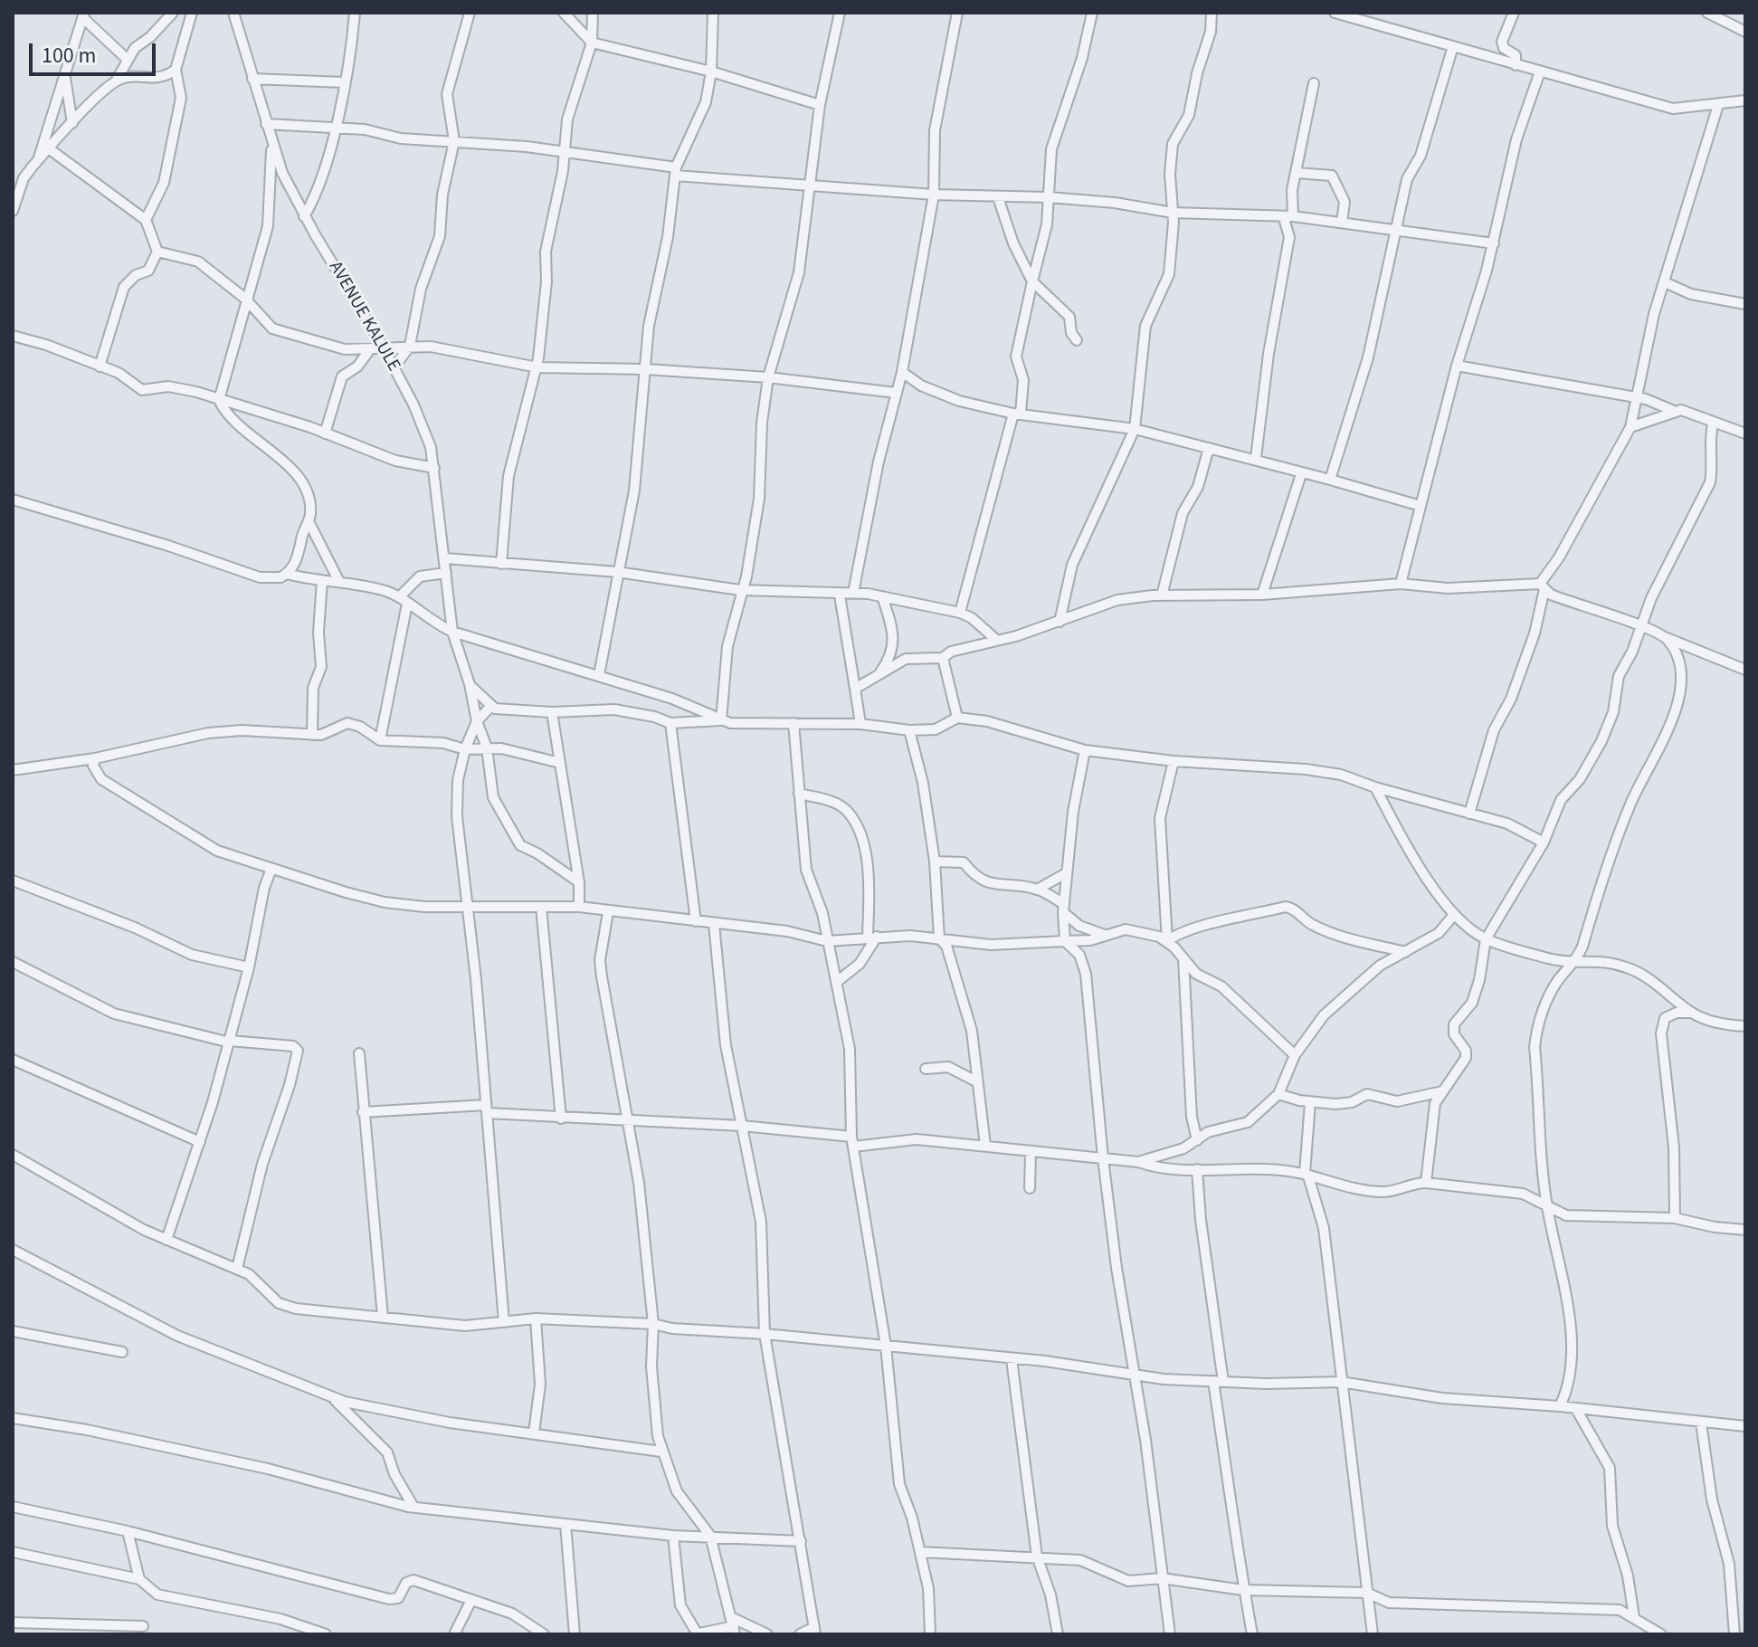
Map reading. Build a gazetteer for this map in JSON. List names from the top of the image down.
{
  "streets": {
    "street": ["AVENUE KALULE"]
  },
  "scale_bar": "100 m"
}
